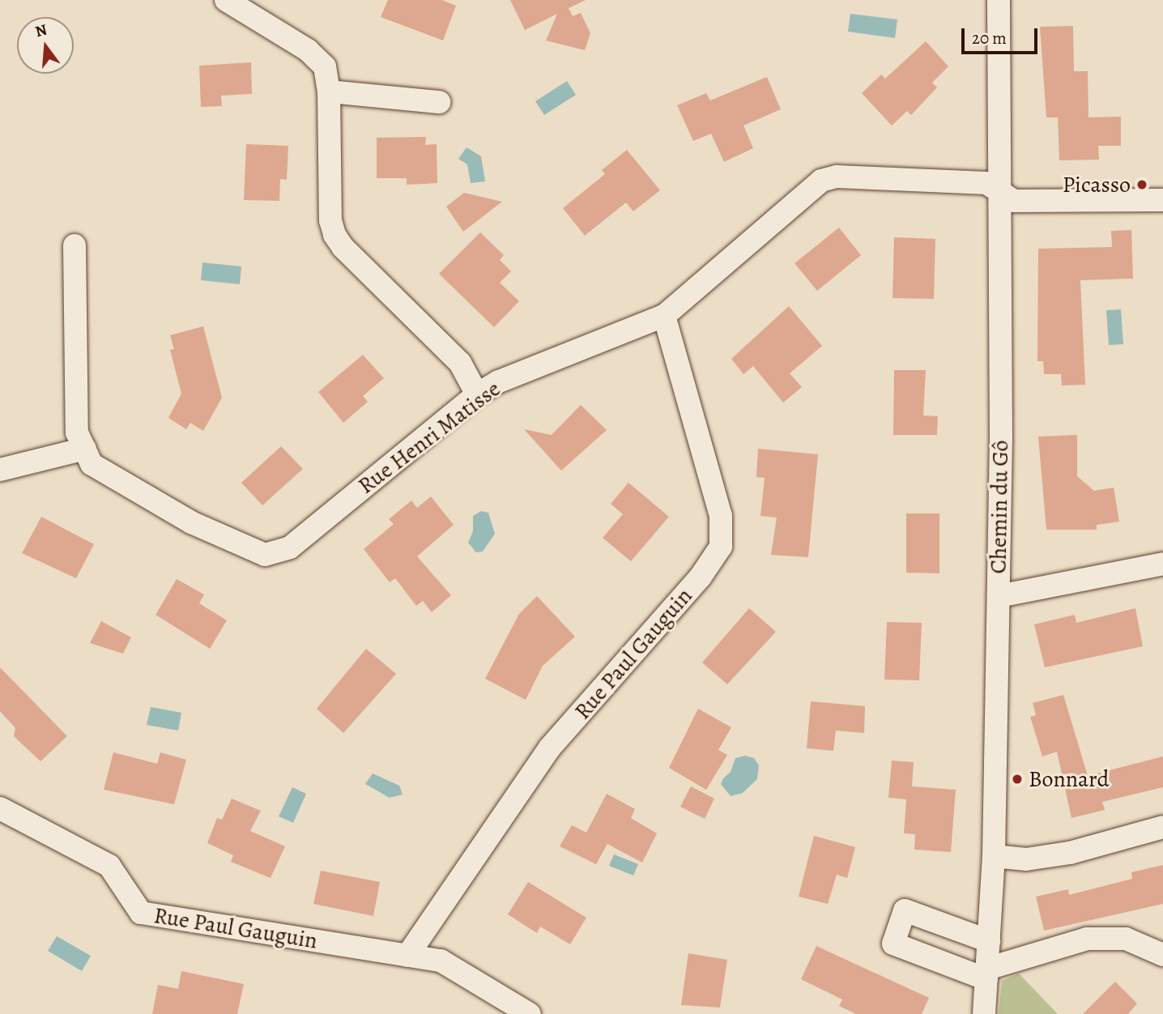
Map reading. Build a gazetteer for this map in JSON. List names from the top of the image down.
{
  "streets": {
    "street": ["Rue Henri Matisse", "Chemin du Gô", "Rue Paul Gauguin"]
  },
  "crossings": [
    ["Rue Henri Matisse", "Chemin du Gô"],
    ["Rue Henri Matisse", "Rue Paul Gauguin"]
  ],
  "places": ["Picasso", "Bonnard"],
  "scale_bar": "20 m",
  "north": "top"
}
